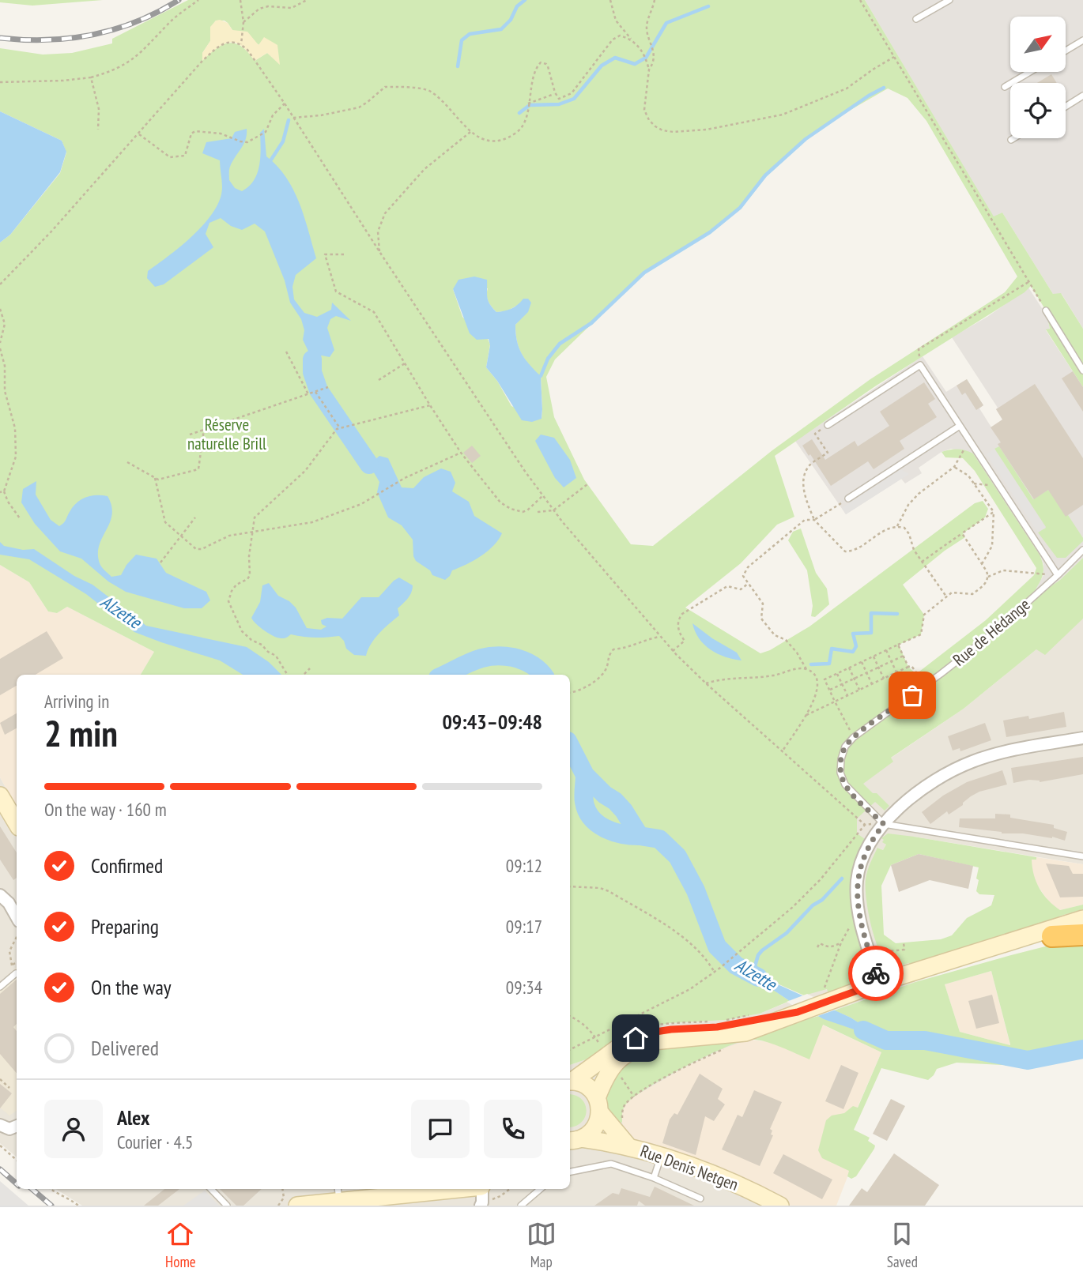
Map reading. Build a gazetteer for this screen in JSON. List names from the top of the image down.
{
  "streets": {
    "main road": ["Rue Denis Netgen"],
    "lane": ["Rue de Hédange"]
  },
  "water": ["Alzette"],
  "parks": ["Réserve naturelle Brill"],
  "north": "top right",
  "page": {
    "heading": ["2 min", "Arriving in", "09:43–09:48"],
    "panel": ["Alex", "Courier · 4.5"],
    "bar": "On the way · 160 m",
    "list": [
      ["Confirmed", "09:12"],
      ["Preparing", "09:17"],
      ["On the way", "09:34"],
      "Delivered"
    ],
    "tabs": ["Home", "Map", "Saved"]
  }
}
